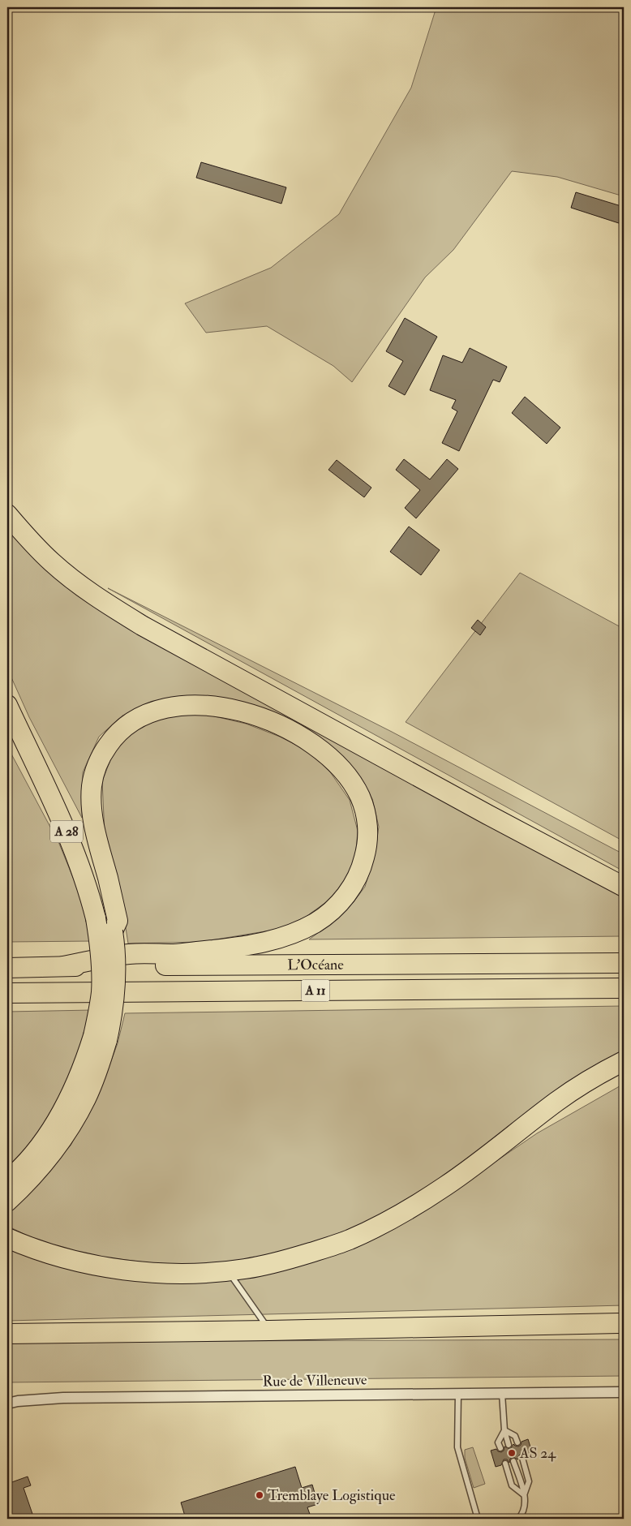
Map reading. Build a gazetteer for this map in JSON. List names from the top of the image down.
{
  "streets": {
    "highway": ["A 28", "L’Océane", "A 11"],
    "street": ["Rue de Villeneuve"]
  },
  "places": ["AS 24", "Tremblaye Logistique"]
}
